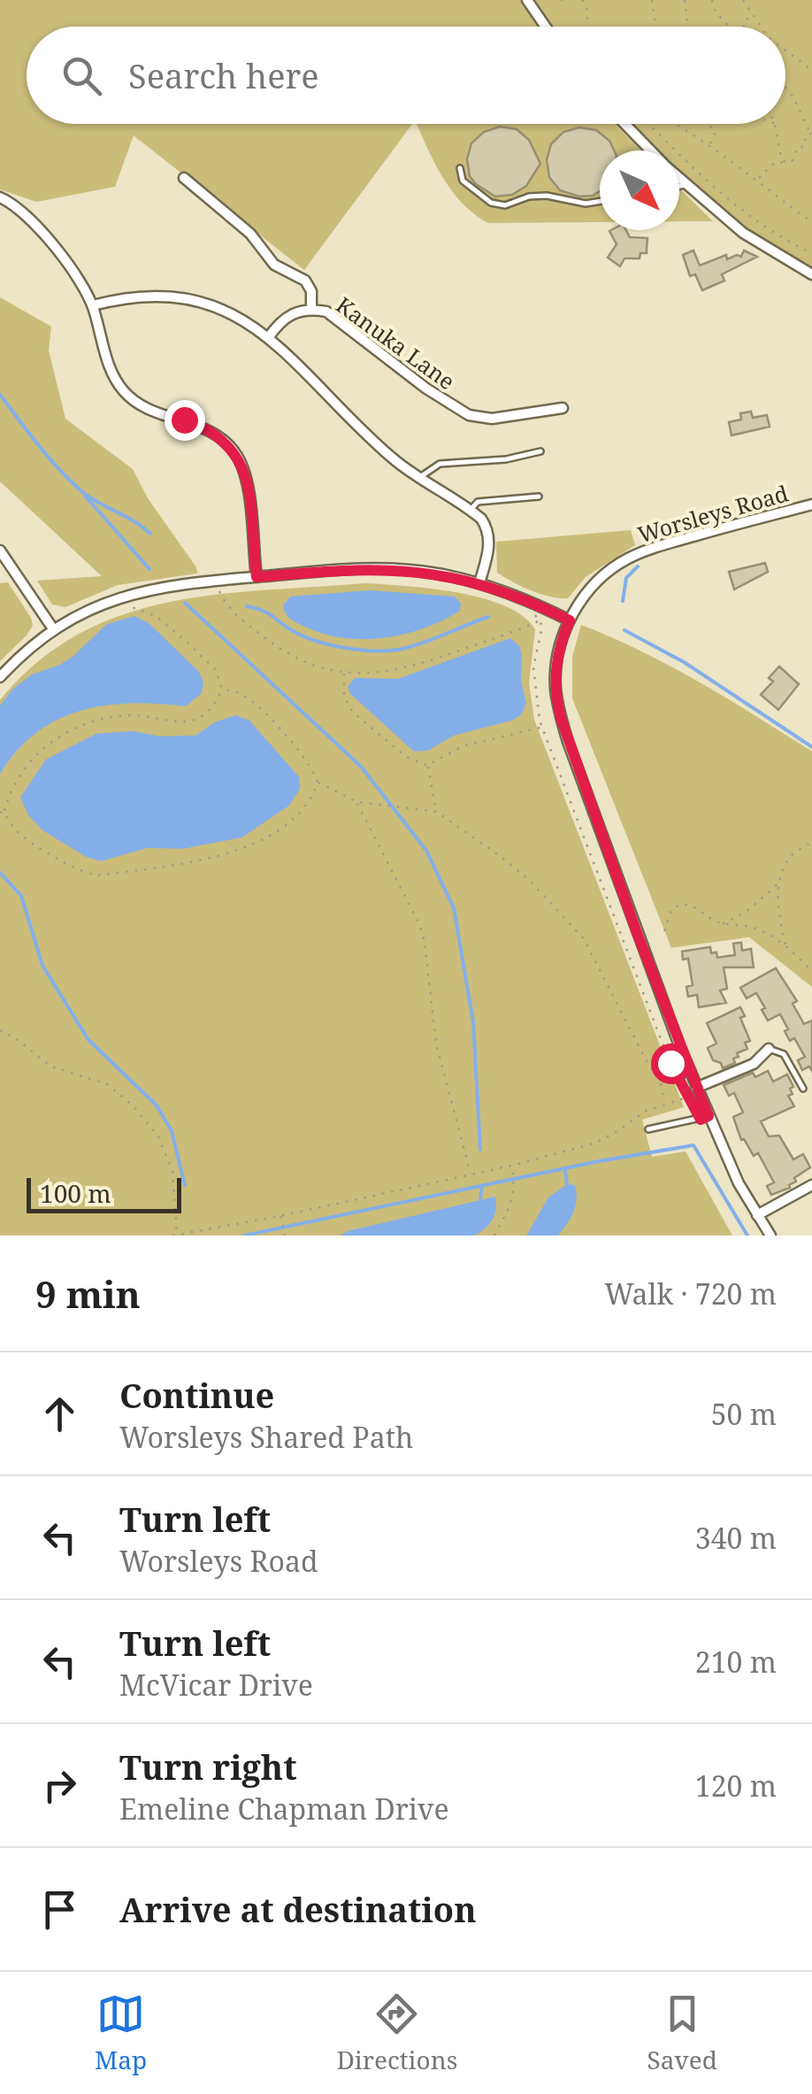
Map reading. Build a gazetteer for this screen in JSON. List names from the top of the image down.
{
  "streets": {
    "street": ["Kanuka Lane", "Worsleys Road"]
  },
  "scale_bar": "100 m",
  "north": "bottom right",
  "page": {
    "search": "Search here",
    "scale": "100 m",
    "heading": ["9 min", "Walk · 720 m"],
    "list": [
      ["Continue", "Worsleys Shared Path", "50 m"],
      ["Turn left", "Worsleys Road", "340 m"],
      ["Turn left", "McVicar Drive", "210 m"],
      ["Turn right", "Emeline Chapman Drive", "120 m"],
      "Arrive at destination"
    ],
    "nav": ["Map", "Directions", "Saved"]
  }
}
